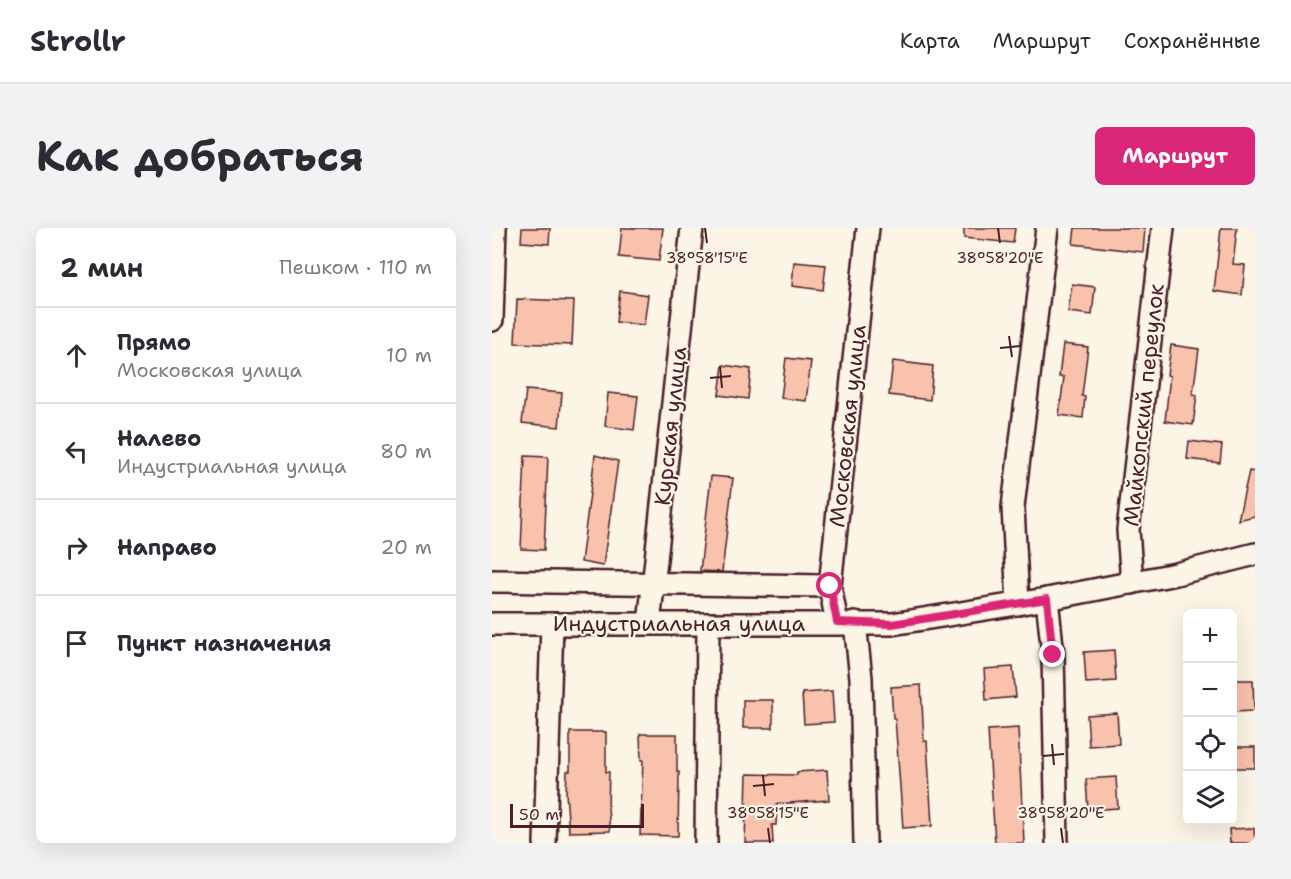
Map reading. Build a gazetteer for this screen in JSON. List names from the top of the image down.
{
  "streets": {
    "street": [
      "Майкопский переулок",
      "Курская улица",
      "Московская улица",
      "Индустриальная улица"
    ]
  },
  "crossings": [
    ["Майкопский переулок", "Индустриальная улица"],
    ["Курская улица", "Индустриальная улица"],
    ["Московская улица", "Индустриальная улица"]
  ],
  "scale_bar": "50 m",
  "page": {
    "header": "Strollr",
    "nav": ["Карта", "Маршрут", "Сохранённые"],
    "buttons": "Маршрут",
    "title": "Как добраться",
    "heading": ["2 мин", "Пешком · 110 m"],
    "list": [
      ["Прямо", "Московская улица", "10 m"],
      ["Налево", "Индустриальная улица", "80 m"],
      ["Направо", "20 m"],
      "Пункт назначения"
    ],
    "map_buttons": ["+", "−"],
    "scale": "50 m"
  },
  "coordinates": ["38°58'15\"E", "38°58'20\"E"]
}
